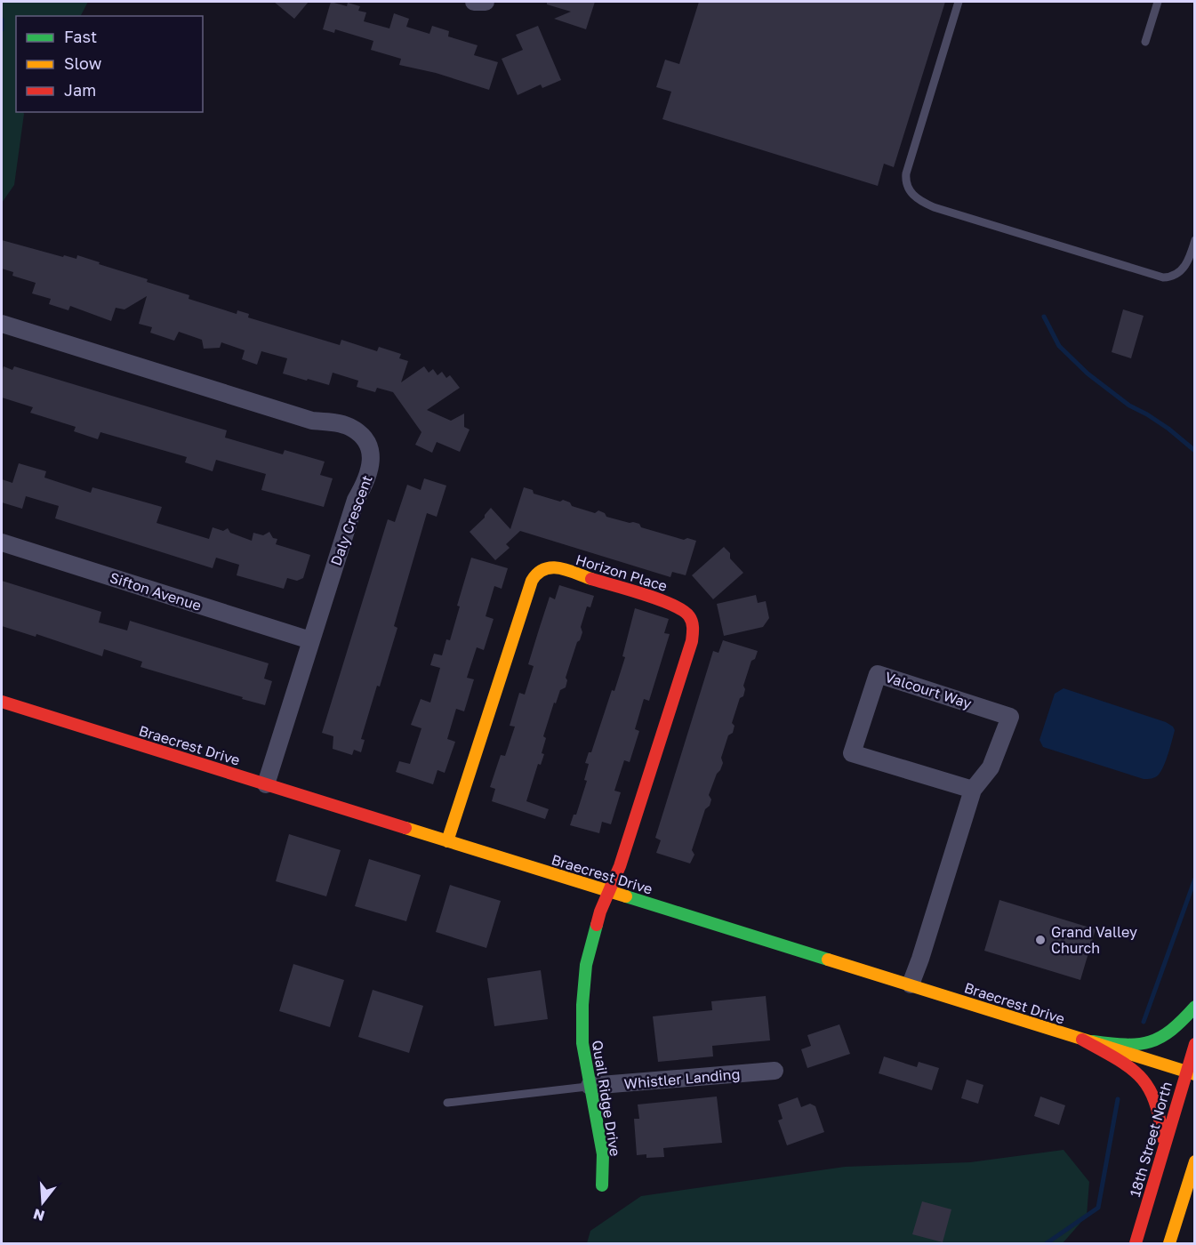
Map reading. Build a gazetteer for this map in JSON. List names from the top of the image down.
{
  "streets": {
    "street": [
      "Daly Crescent",
      "Horizon Place",
      "Sifton Avenue",
      "Valcourt Way",
      "Braecrest Drive",
      "Whistler Landing",
      "Quail Ridge Drive",
      "18th Street North"
    ]
  },
  "crossings": [
    ["Daly Crescent", "Sifton Avenue"],
    ["Daly Crescent", "Braecrest Drive"],
    ["Horizon Place", "Braecrest Drive"],
    ["Horizon Place", "Quail Ridge Drive"],
    ["Valcourt Way", "Braecrest Drive"],
    ["Braecrest Drive", "Quail Ridge Drive"],
    ["Braecrest Drive", "18th Street North"],
    ["Whistler Landing", "Quail Ridge Drive"]
  ],
  "places": ["Grand Valley Church"],
  "legend": ["Fast", "Slow", "Jam"],
  "north": "bottom"
}
